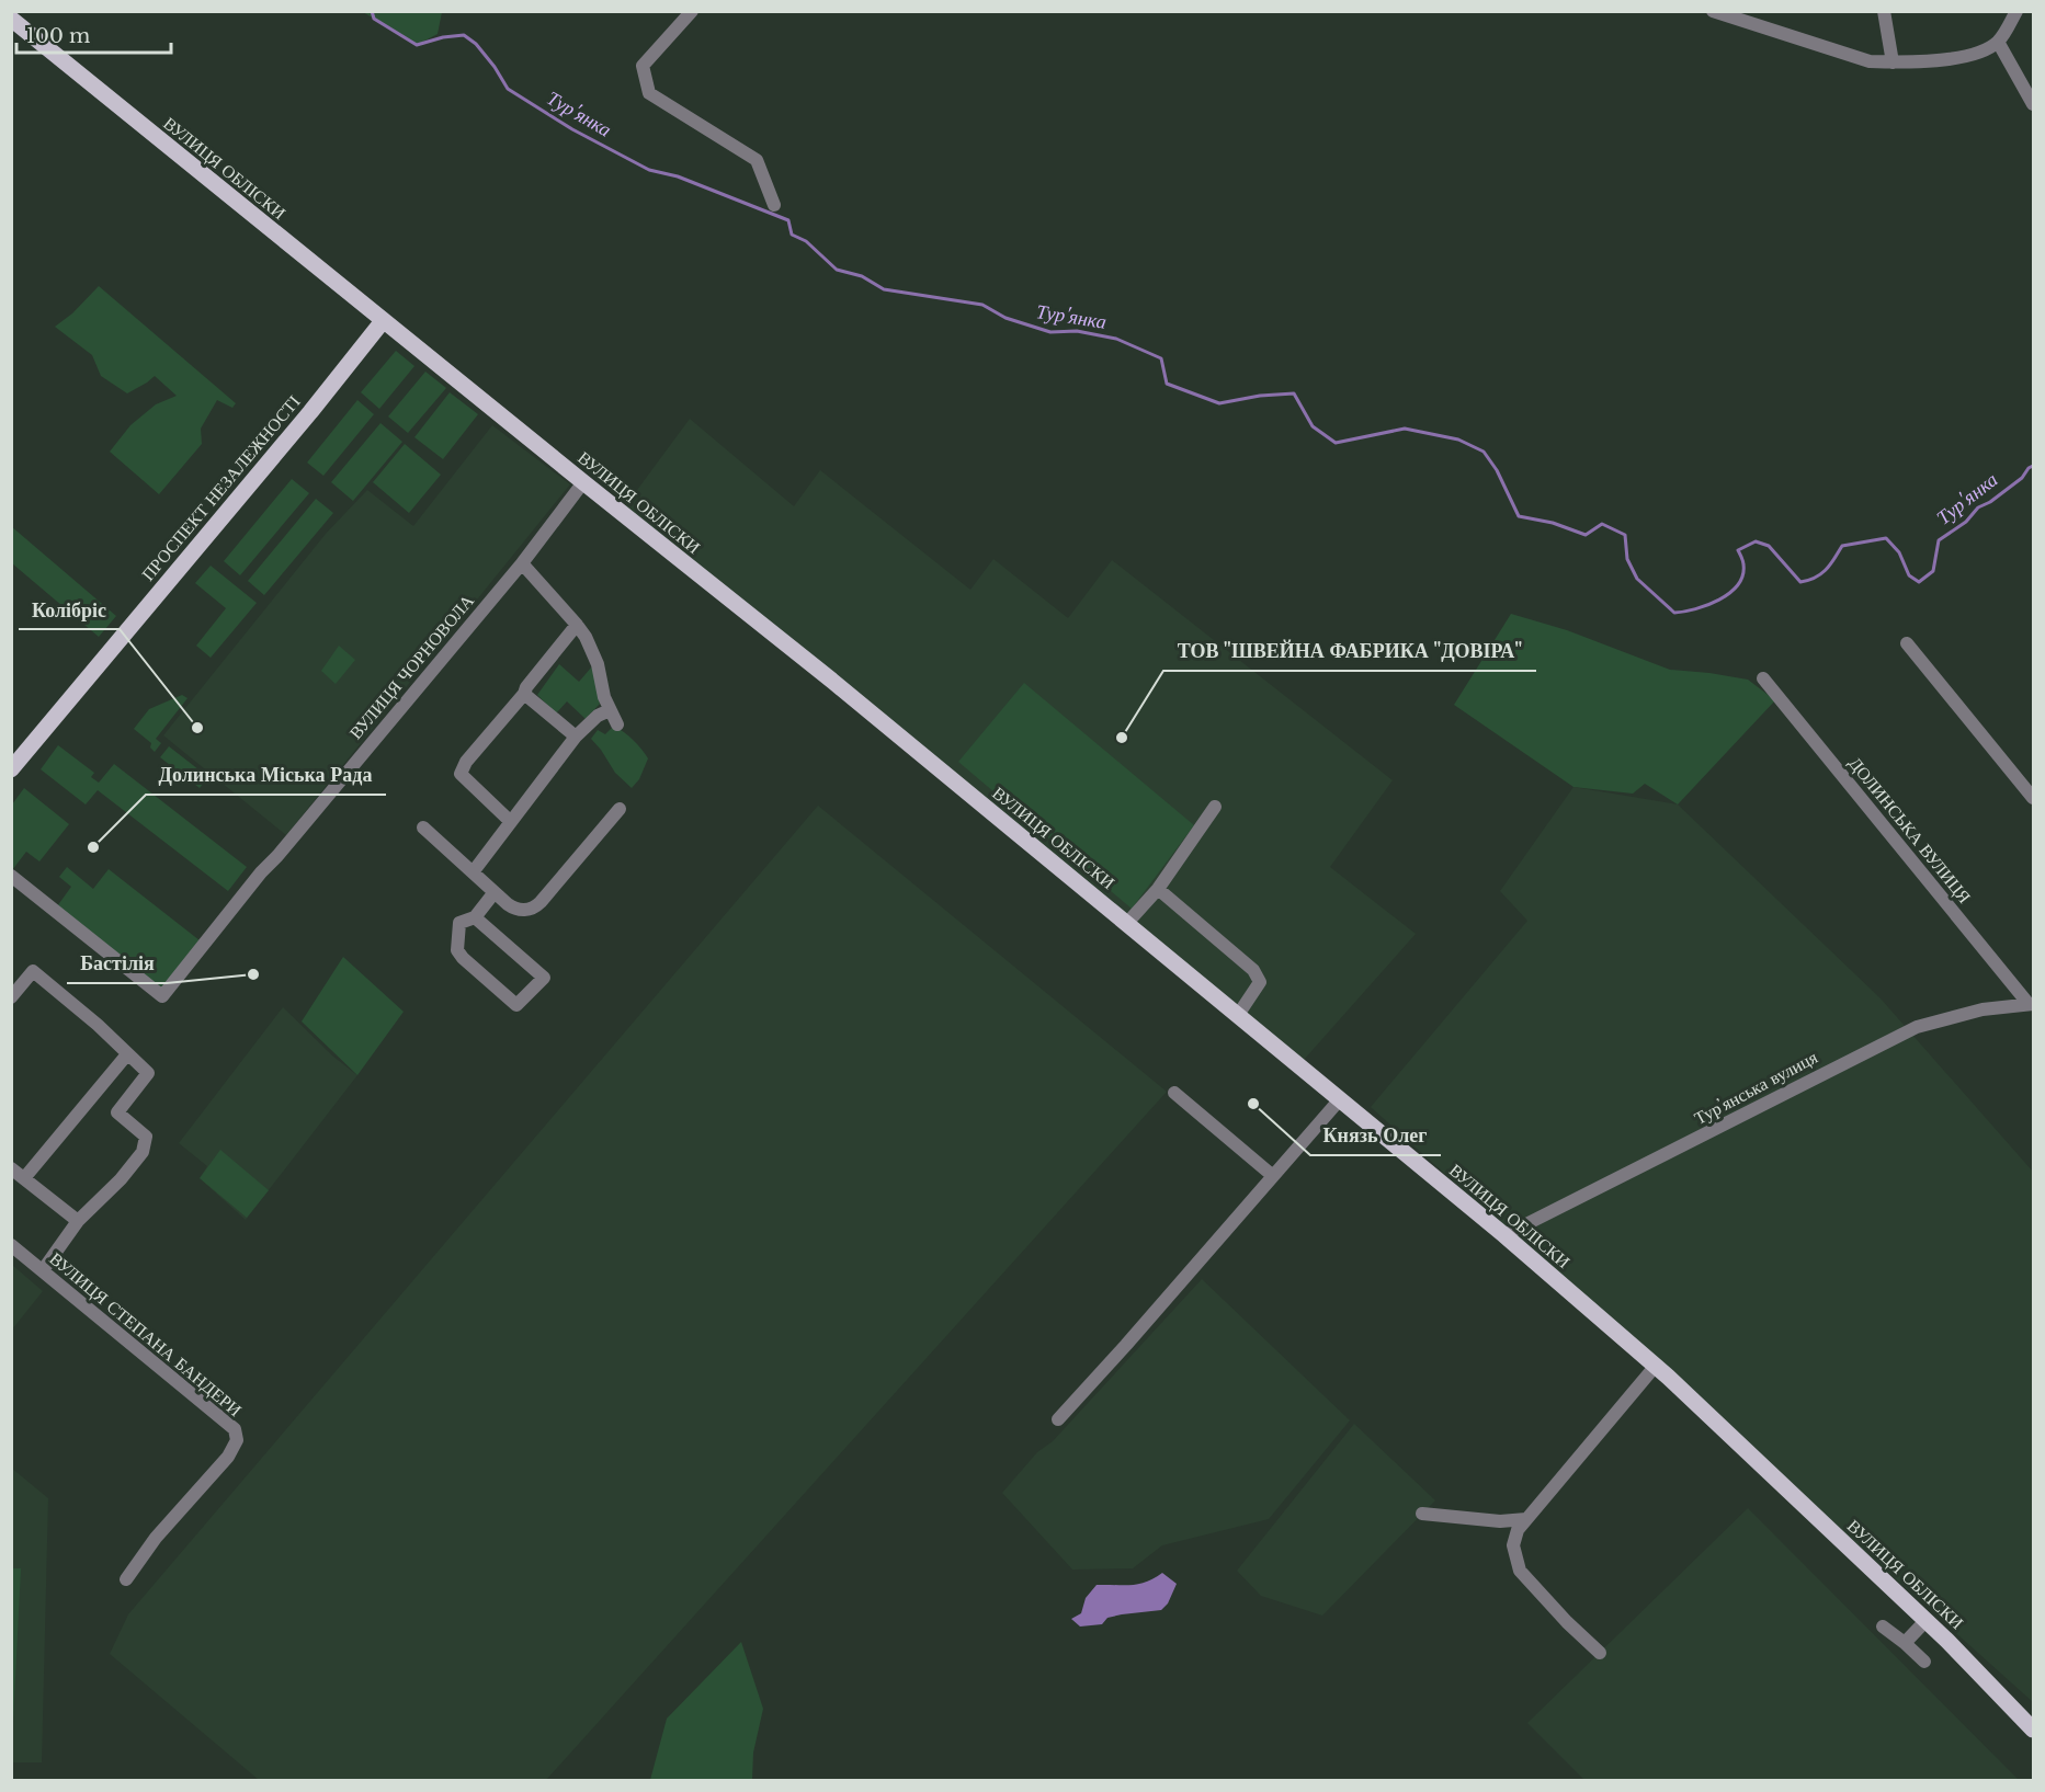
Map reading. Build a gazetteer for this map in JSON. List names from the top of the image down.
{
  "streets": {
    "main road": ["ВУЛИЦЯ ОБЛІСКИ", "ПРОСПЕКТ НЕЗАЛЕЖНОСТІ"],
    "street": [
      "ВУЛИЦЯ ЧОРНОВОЛА",
      "ДОЛИНСЬКА ВУЛИЦЯ",
      "Турʼянська вулиця",
      "ВУЛИЦЯ СТЕПАНА БАНДЕРИ"
    ]
  },
  "crossings": [
    ["ВУЛИЦЯ ОБЛІСКИ", "ПРОСПЕКТ НЕЗАЛЕЖНОСТІ"],
    ["ВУЛИЦЯ ОБЛІСКИ", "ВУЛИЦЯ ЧОРНОВОЛА"],
    ["ВУЛИЦЯ ОБЛІСКИ", "Турʼянська вулиця"],
    ["ДОЛИНСЬКА ВУЛИЦЯ", "Турʼянська вулиця"]
  ],
  "water": ["Тур'янка"],
  "places": [
    "Колібріс",
    "ТОВ \"ШВЕЙНА ФАБРИКА \"ДОВІРА\"",
    "Долинська Міська Рада",
    "Бастілія",
    "Князь Олег"
  ],
  "scale_bar": "100 m"
}
